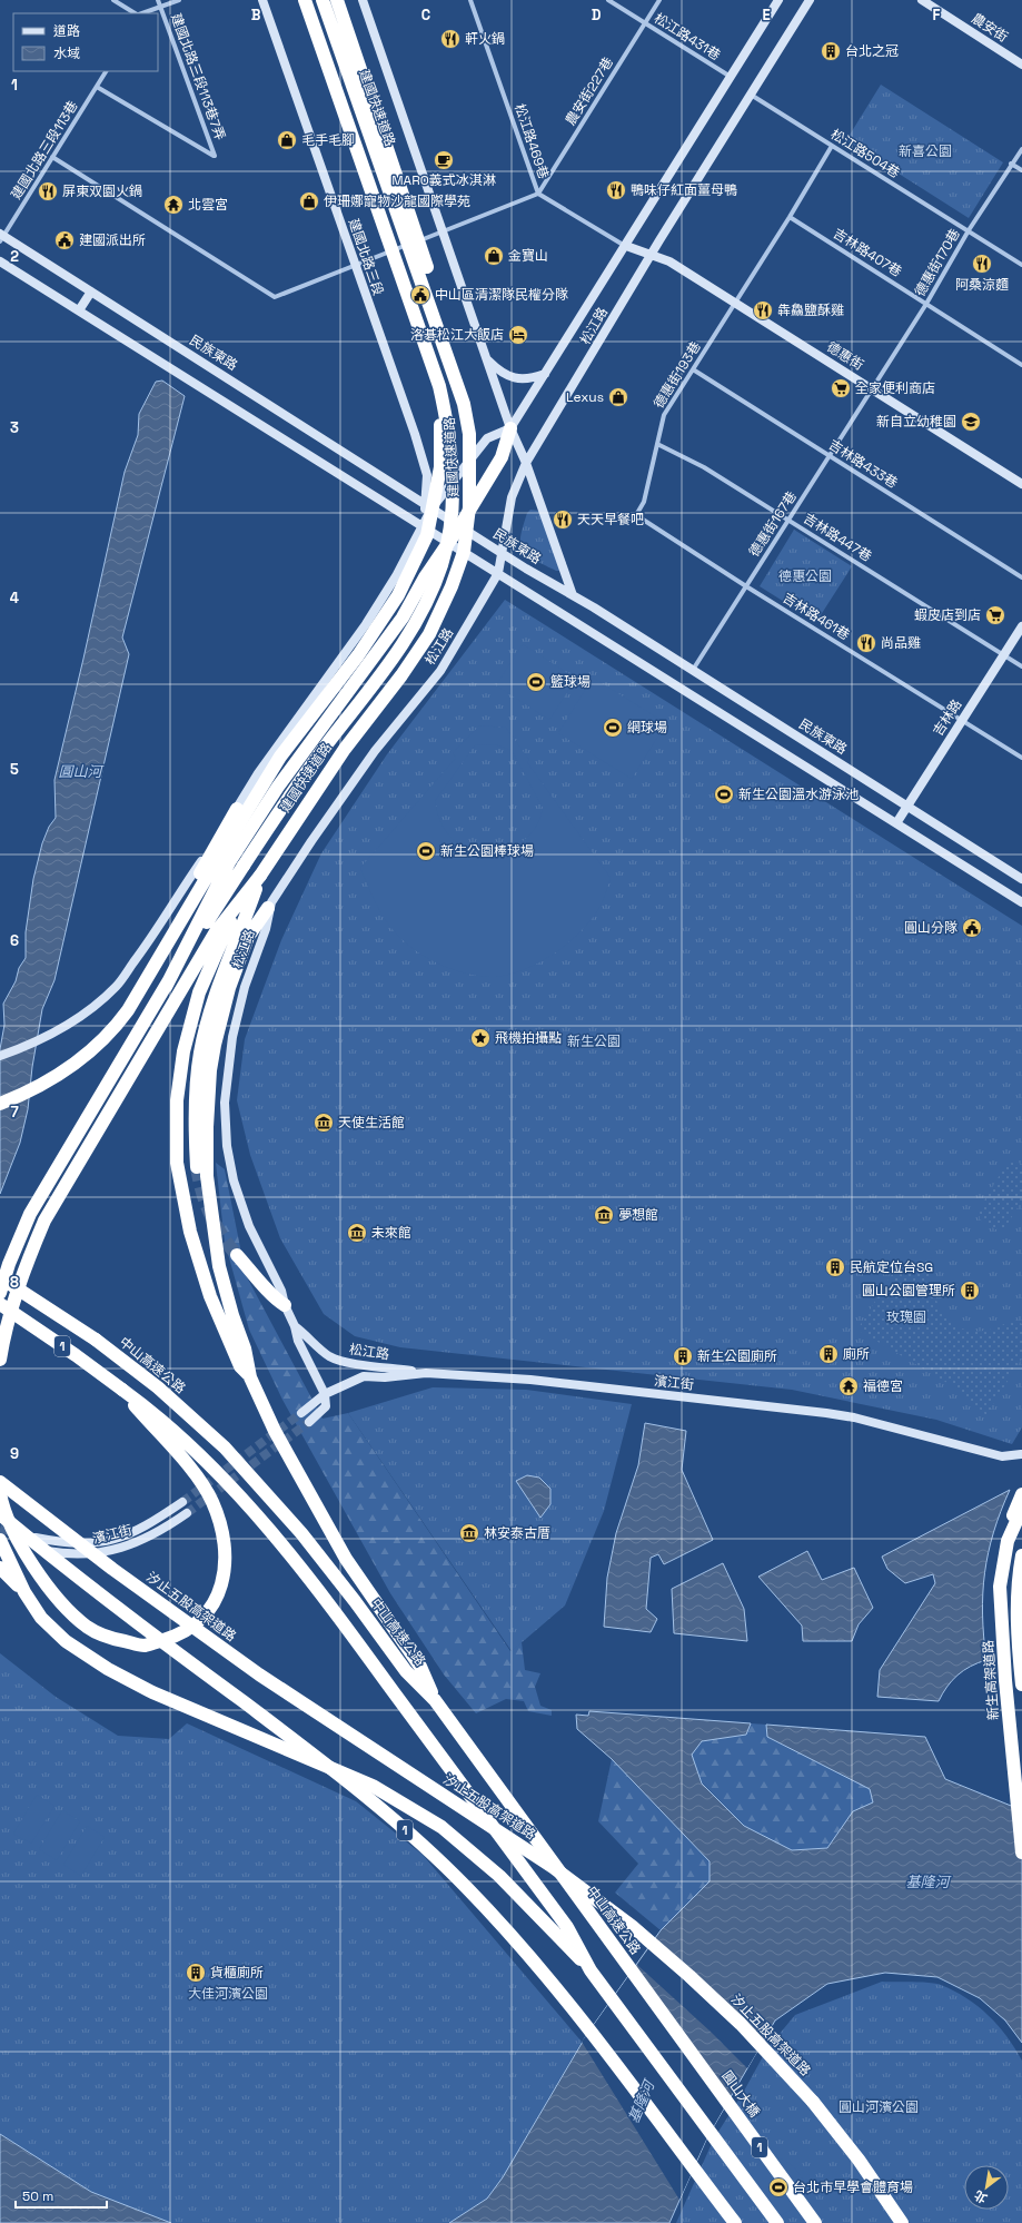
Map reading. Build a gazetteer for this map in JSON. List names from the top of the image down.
{
  "streets": {
    "highway": [
      "建國快速道路",
      "1",
      "中山高速公路",
      "汐止五股高架道路",
      "新生高架道路",
      "圓山大橋"
    ],
    "street": [
      "農安街",
      "松江路431巷",
      "建國北路三段113巷7弄",
      "農安街227巷",
      "松江路469巷",
      "建國北路三段113巷",
      "松江路504巷",
      "吉林路407巷",
      "建國北路三段",
      "德惠街170巷",
      "松江路",
      "民族東路",
      "德惠街",
      "德惠街193巷",
      "吉林路433巷",
      "德惠街167巷",
      "吉林路447巷",
      "吉林路461巷",
      "吉林路",
      "濱江街"
    ]
  },
  "crossings": [
    ["松江路431巷", "農安街227巷"],
    ["松江路431巷", "松江路"],
    ["建國北路三段113巷7弄", "建國北路三段113巷"],
    ["農安街227巷", "松江路469巷"],
    ["松江路469巷", "松江路"],
    ["松江路469巷", "德惠街"],
    ["建國北路三段113巷", "民族東路"],
    ["松江路504巷", "德惠街170巷"],
    ["松江路504巷", "松江路"],
    ["松江路504巷", "德惠街193巷"],
    ["吉林路407巷", "德惠街170巷"],
    ["吉林路407巷", "德惠街193巷"],
    ["建國北路三段", "民族東路"],
    ["德惠街170巷", "德惠街"],
    ["德惠街170巷", "德惠街167巷"],
    ["松江路", "民族東路"],
    ["松江路", "德惠街"],
    ["松江路", "濱江街"],
    ["民族東路", "德惠街167巷"],
    ["民族東路", "吉林路"],
    ["德惠街", "德惠街193巷"],
    ["德惠街", "德惠街167巷"],
    ["德惠街193巷", "吉林路433巷"],
    ["德惠街193巷", "吉林路447巷"],
    ["德惠街193巷", "吉林路461巷"],
    ["吉林路433巷", "德惠街167巷"],
    ["德惠街167巷", "吉林路447巷"],
    ["德惠街167巷", "吉林路461巷"],
    ["吉林路447巷", "吉林路"],
    ["吉林路461巷", "吉林路"],
    ["中山高速公路", "圓山大橋"]
  ],
  "water": ["圓山河", "基隆河"],
  "parks": [
    "新喜公園",
    "德惠公園",
    "新生公園",
    "玫瑰園",
    "大佳河濱公園",
    "圓山河濱公園"
  ],
  "places": {
    "restaurant": [
      "軒火鍋",
      "鴨味仔紅面薑母鴨",
      "屏東双園火鍋",
      "阿桑涼麵",
      "犇鱻鹽酥雞",
      "天天早餐吧",
      "尚品雞"
    ],
    "building": [
      "台北之冠",
      "民航定位台SG",
      "圓山公園管理所",
      "廁所",
      "新生公園廁所",
      "貨櫃廁所"
    ],
    "shop": [
      "毛手毛腳",
      "伊珊娜寵物沙龍國際學苑",
      "金寶山",
      "Lexus"
    ],
    "cafe": ["MARO義式冰淇淋"],
    "temple": ["北雲宮", "福德宮"],
    "public building": ["建國派出所", "中山區清潔隊民權分隊", "圓山分隊"],
    "hotel": ["洛碁松江大飯店"],
    "supermarket": ["全家便利商店", "蝦皮店到店"],
    "school or university": ["新自立幼稚園"],
    "sports": [
      "籃球場",
      "網球場",
      "新生公園溫水游泳池",
      "新生公園棒球場",
      "台北市早學會體育場"
    ],
    "place": ["飛機拍攝點"],
    "museum": [
      "天使生活館",
      "夢想館",
      "未來館",
      "林安泰古厝"
    ]
  },
  "legend": ["道路", "水域"],
  "scale_bar": "50 m",
  "north": "bottom left",
  "grid": {
    "columns": [
      "B",
      "C",
      "D",
      "E",
      "F"
    ],
    "rows": [
      "1",
      "2",
      "3",
      "4",
      "5",
      "6",
      "7",
      "8",
      "9"
    ]
  }
}
